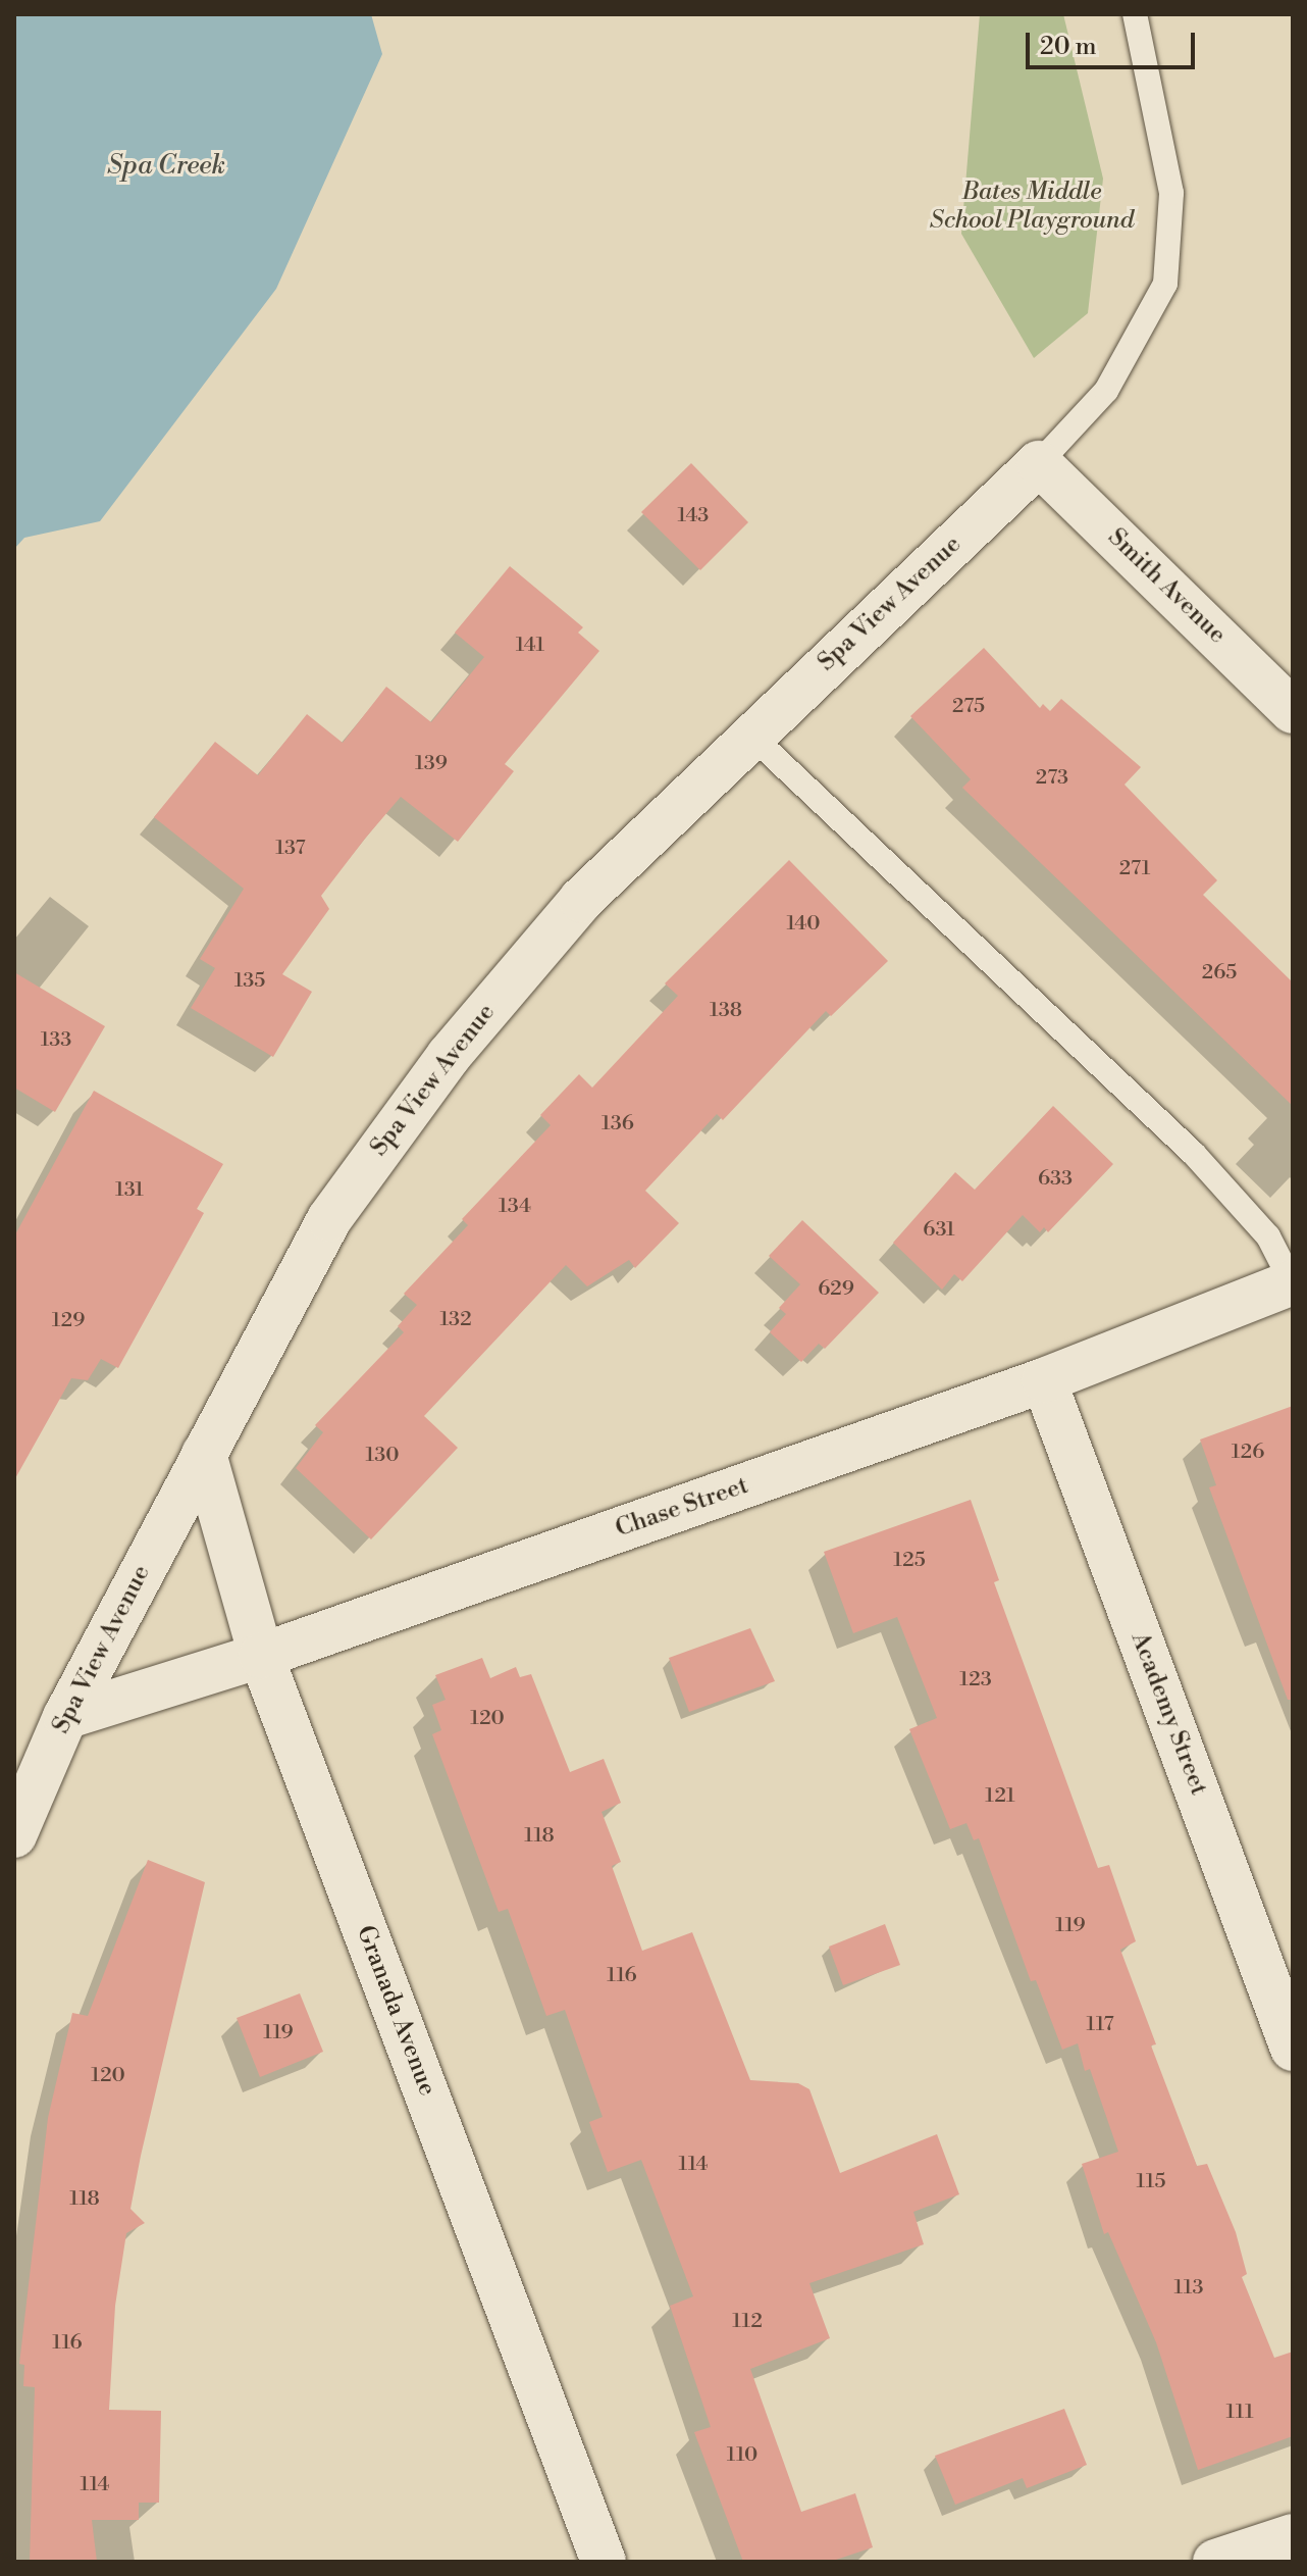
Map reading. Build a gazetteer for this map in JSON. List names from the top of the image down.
{
  "streets": {
    "street": [
      "Smith Avenue",
      "Spa View Avenue",
      "Chase Street",
      "Academy Street",
      "Granada Avenue"
    ]
  },
  "crossings": [
    ["Smith Avenue", "Spa View Avenue"],
    ["Spa View Avenue", "Chase Street"],
    ["Spa View Avenue", "Granada Avenue"],
    ["Chase Street", "Academy Street"],
    ["Chase Street", "Granada Avenue"]
  ],
  "water": ["Spa Creek"],
  "parks": ["Bates Middle School Playground"],
  "house_numbers": [
    "143",
    "141",
    "275",
    "139",
    "273",
    "137",
    "271",
    "140",
    "265",
    "135",
    "138",
    "133",
    "136",
    "633",
    "131",
    "134",
    "631",
    "629",
    "132",
    "129",
    "126",
    "130",
    "125",
    "123",
    "120",
    "121",
    "118",
    "119",
    "116",
    "117",
    "119",
    "120",
    "114",
    "115",
    "118",
    "113",
    "112",
    "116",
    "111",
    "110",
    "114"
  ],
  "scale_bar": "20 m"
}
